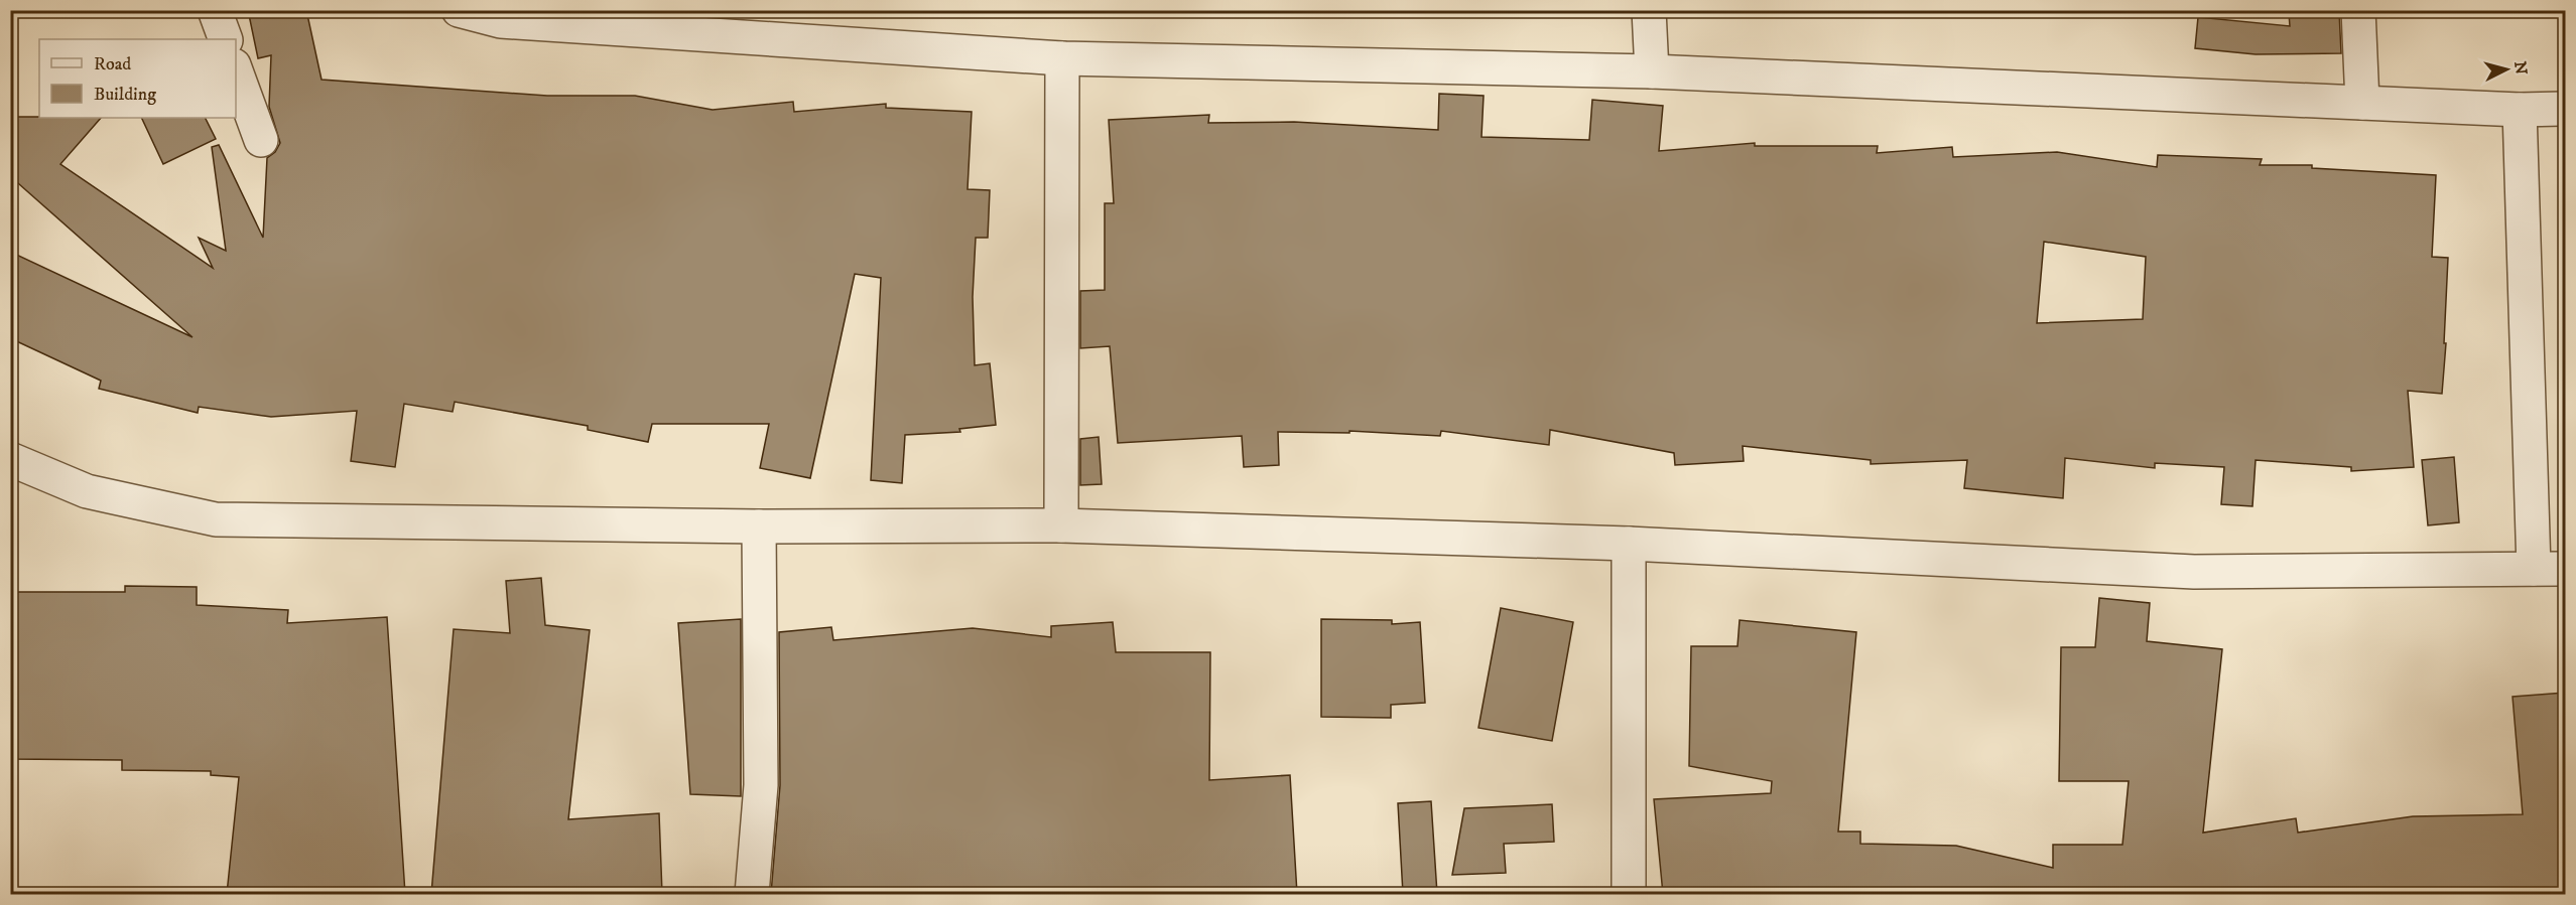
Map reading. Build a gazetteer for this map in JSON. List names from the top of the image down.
{
  "legend": ["Road", "Building"],
  "north": "right"
}
